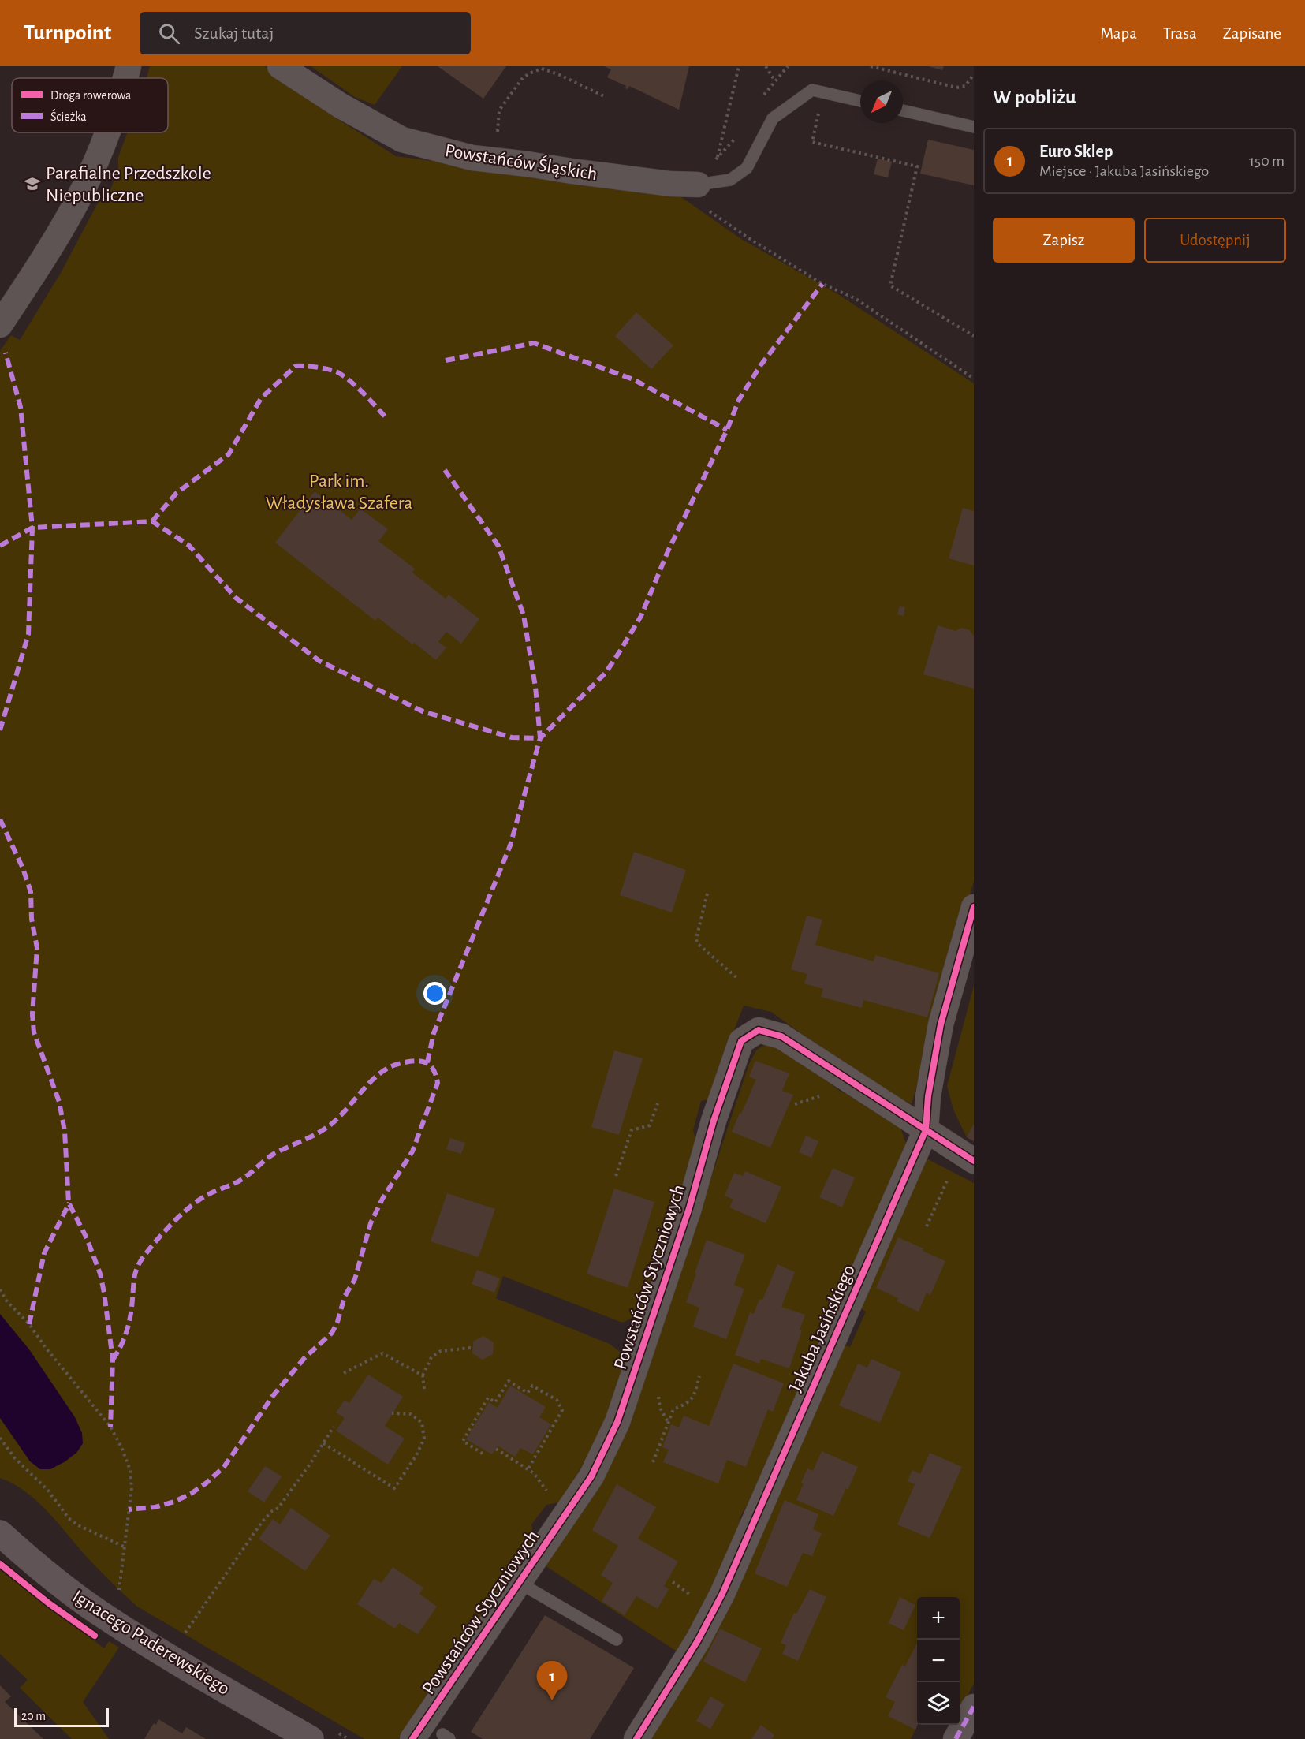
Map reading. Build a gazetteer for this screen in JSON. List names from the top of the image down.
{
  "streets": {
    "street": [
      "Powstańców Śląskich",
      "Powstańców Styczniowych",
      "Jakuba Jasińskiego",
      "Ignacego Paderewskiego"
    ]
  },
  "crossings": [
    ["Powstańców Styczniowych", "Jakuba Jasińskiego"]
  ],
  "parks": ["Park im. Władysława Szafera"],
  "places": {
    "school or university": ["Parafialne Przedszkole Niepubliczne"]
  },
  "legend": ["Droga rowerowa", "Ścieżka"],
  "scale_bar": "20 m",
  "north": "bottom left",
  "page": {
    "header": "Turnpoint",
    "search": "Szukaj tutaj",
    "nav": ["Mapa", "Trasa", "Zapisane"],
    "heading": "W pobliżu",
    "list": [
      {
        "mark": "1",
        "name": "Euro Sklep",
        "note": "Miejsce · Jakuba Jasińskiego",
        "value": "150 m"
      }
    ],
    "buttons": ["Zapisz", "Udostępnij"],
    "map_buttons": ["+", "−"],
    "pins": "1",
    "scale": "20 m"
  }
}
